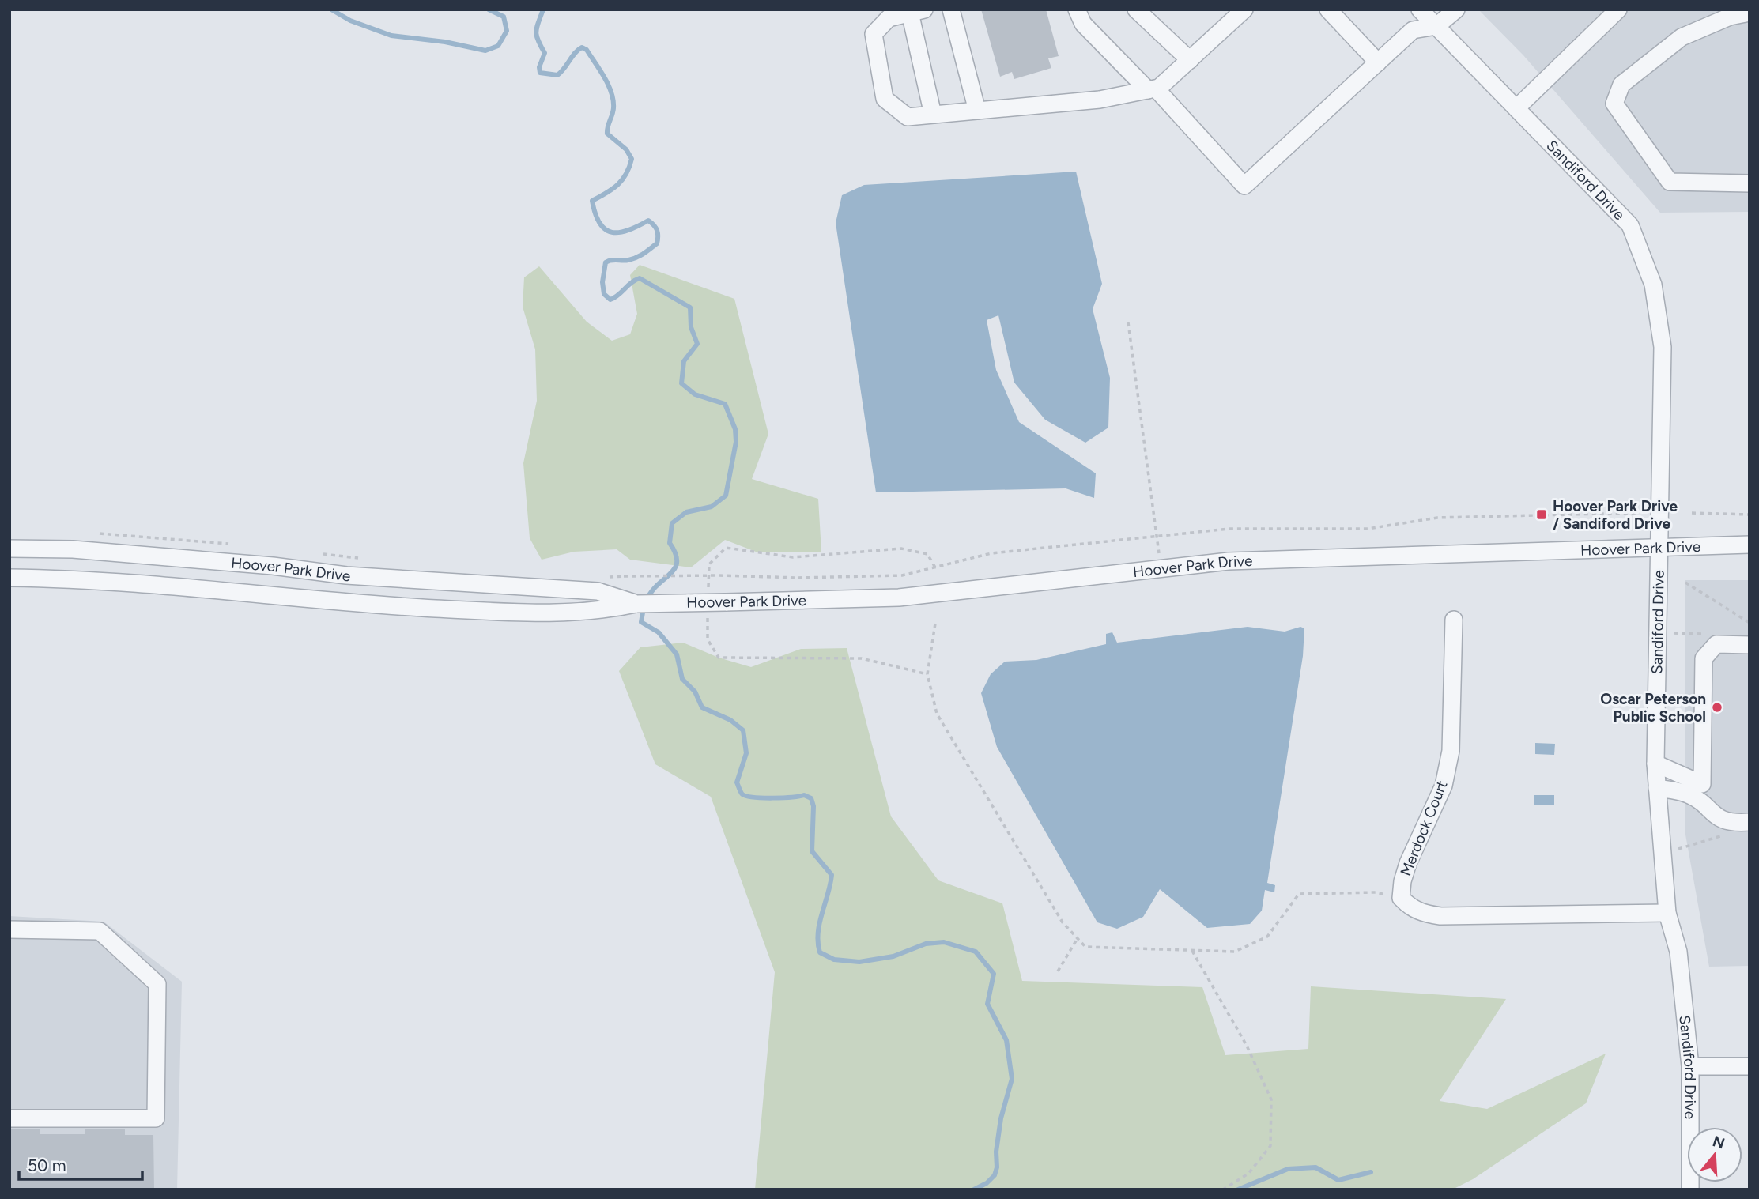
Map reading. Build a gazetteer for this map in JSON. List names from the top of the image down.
{
  "streets": {
    "street": ["Sandiford Drive", "Hoover Park Drive", "Merdock Court"]
  },
  "crossings": [
    ["Sandiford Drive", "Hoover Park Drive"],
    ["Sandiford Drive", "Merdock Court"]
  ],
  "places": {
    "transit": ["Hoover Park Drive / Sandiford Drive"],
    "other": ["Oscar Peterson Public School"]
  },
  "scale_bar": "50 m",
  "north": "top"
}
